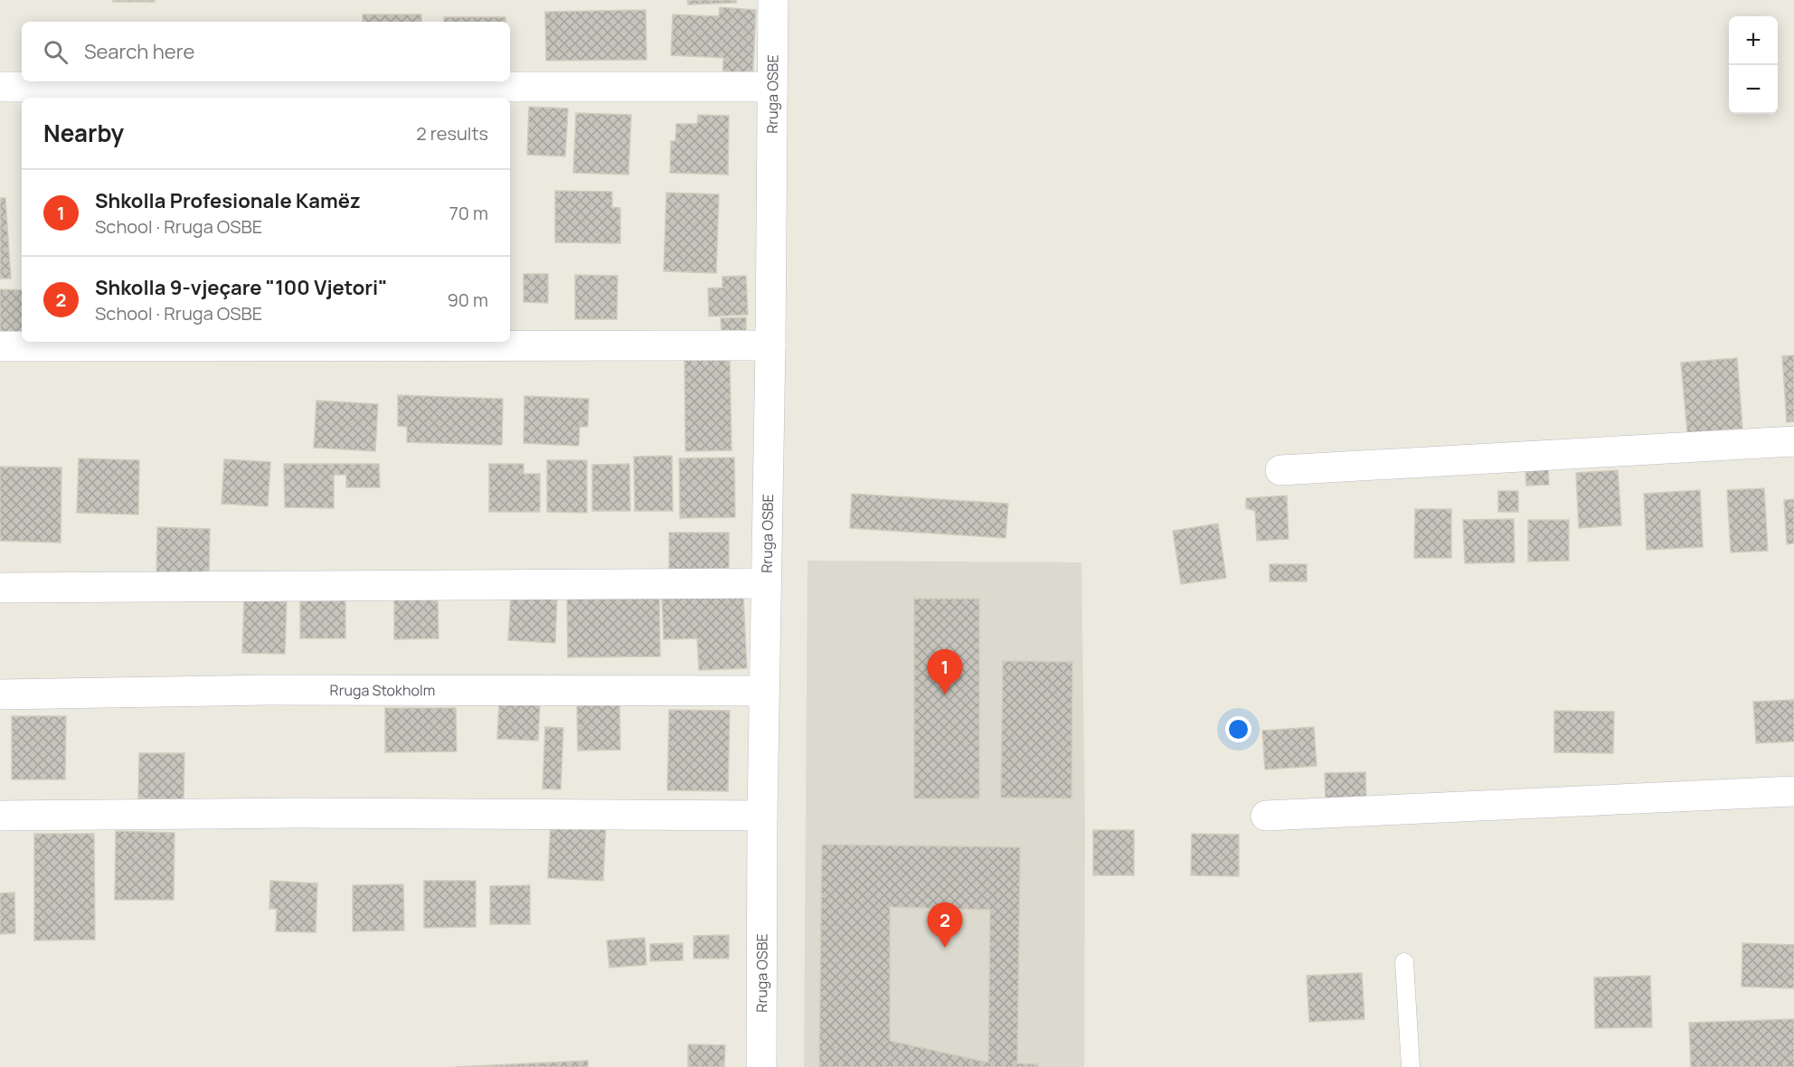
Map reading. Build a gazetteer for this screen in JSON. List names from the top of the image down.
{
  "streets": {
    "street": ["Rruga OSBE", "Rruga Stokholm"]
  },
  "crossings": [
    ["Rruga OSBE", "Rruga Stokholm"]
  ],
  "page": {
    "map_buttons": ["+", "−"],
    "search": "Search here",
    "heading": ["Nearby", "2 results"],
    "list": [
      {
        "mark": "1",
        "name": "Shkolla Profesionale Kamëz",
        "note": "School · Rruga OSBE",
        "value": "70 m"
      },
      {
        "mark": "2",
        "name": "Shkolla 9-vjeçare \"100 Vjetori\"",
        "note": "School · Rruga OSBE",
        "value": "90 m"
      }
    ],
    "pins": ["1", "2"]
  }
}
